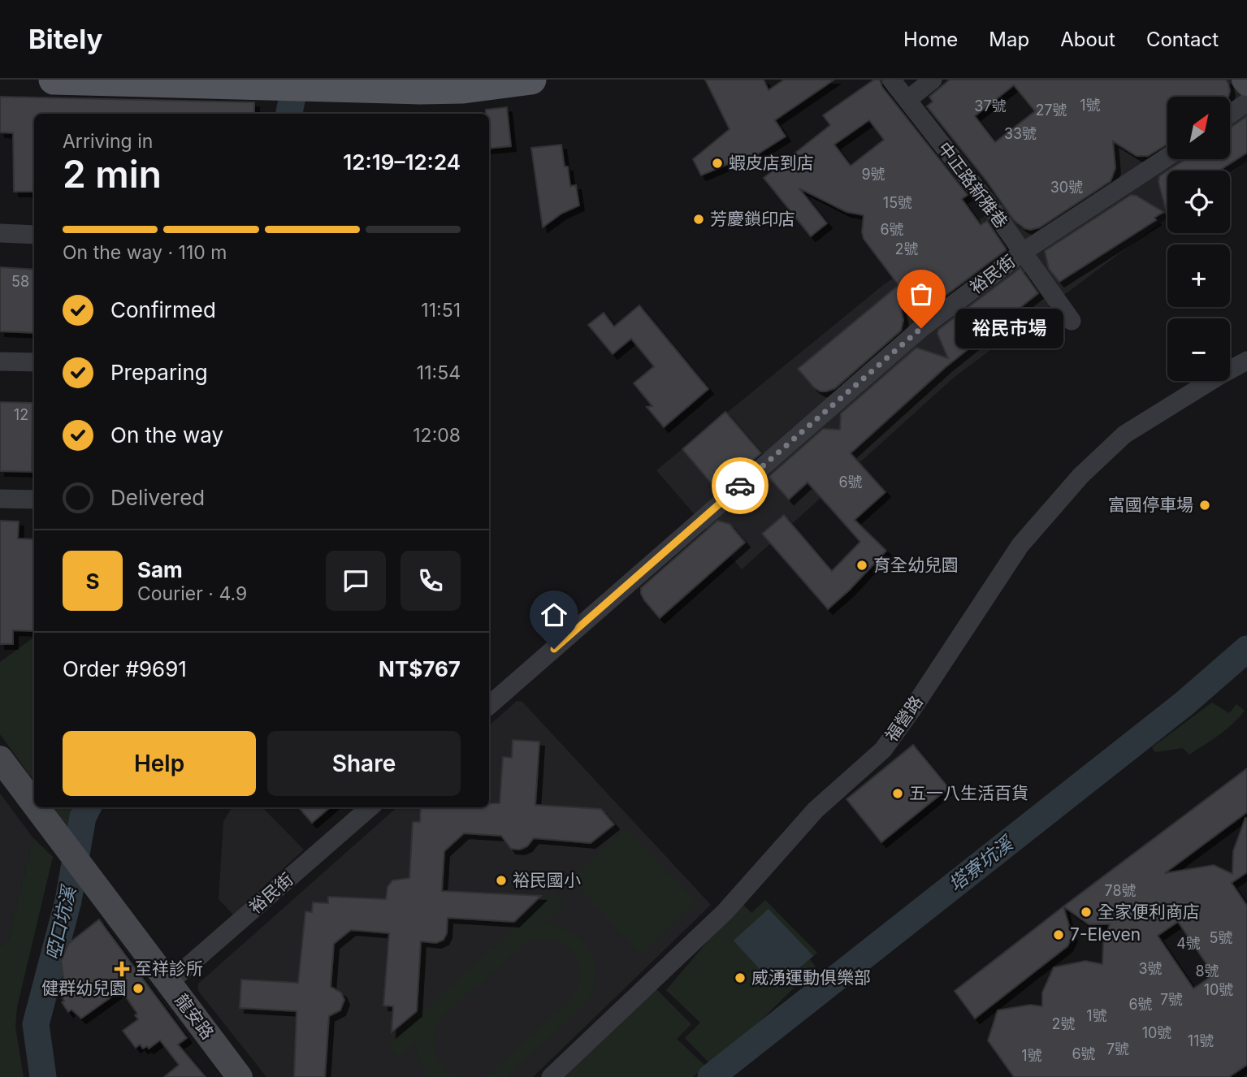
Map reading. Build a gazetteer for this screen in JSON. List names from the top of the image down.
{
  "streets": {
    "street": [
      "中正路新雅巷",
      "裕民街",
      "福營路",
      "龍安路"
    ]
  },
  "crossings": [
    ["中正路新雅巷", "裕民街"],
    ["裕民街", "龍安路"]
  ],
  "water": ["塔寮坑溪", "啞口坑溪"],
  "places": {
    "other": [
      "蝦皮店到店",
      "芳慶鎖印店",
      "裕民市場",
      "富國停車場",
      "育全幼兒園",
      "五一八生活百貨",
      "裕民國小",
      "全家便利商店",
      "7-Eleven",
      "威湧運動俱樂部",
      "健群幼兒園"
    ],
    "health": ["至祥診所"]
  },
  "house_numbers": [
    "1號",
    "37號",
    "27號",
    "33號",
    "9號",
    "30號",
    "15號",
    "6號",
    "2號",
    "58",
    "12",
    "6號",
    "78號",
    "5號",
    "4號",
    "3號",
    "8號",
    "10號",
    "7號",
    "6號",
    "1號",
    "2號",
    "10號",
    "11號",
    "7號",
    "6號",
    "1號"
  ],
  "north": "top right",
  "page": {
    "header": "Bitely",
    "nav": [
      "Home",
      "Map",
      "About",
      "Contact"
    ],
    "map_buttons": ["+", "−"],
    "heading": ["2 min", "Arriving in", "12:19–12:24"],
    "panel": [
      "Sam",
      "Courier · 4.9",
      "Order #9691",
      "NT$767"
    ],
    "bar": "On the way · 110 m",
    "list": [
      ["Confirmed", "11:51"],
      ["Preparing", "11:54"],
      ["On the way", "12:08"],
      "Delivered"
    ],
    "bubble": "裕民市場",
    "round": "S",
    "buttons": ["Help", "Share"]
  }
}
